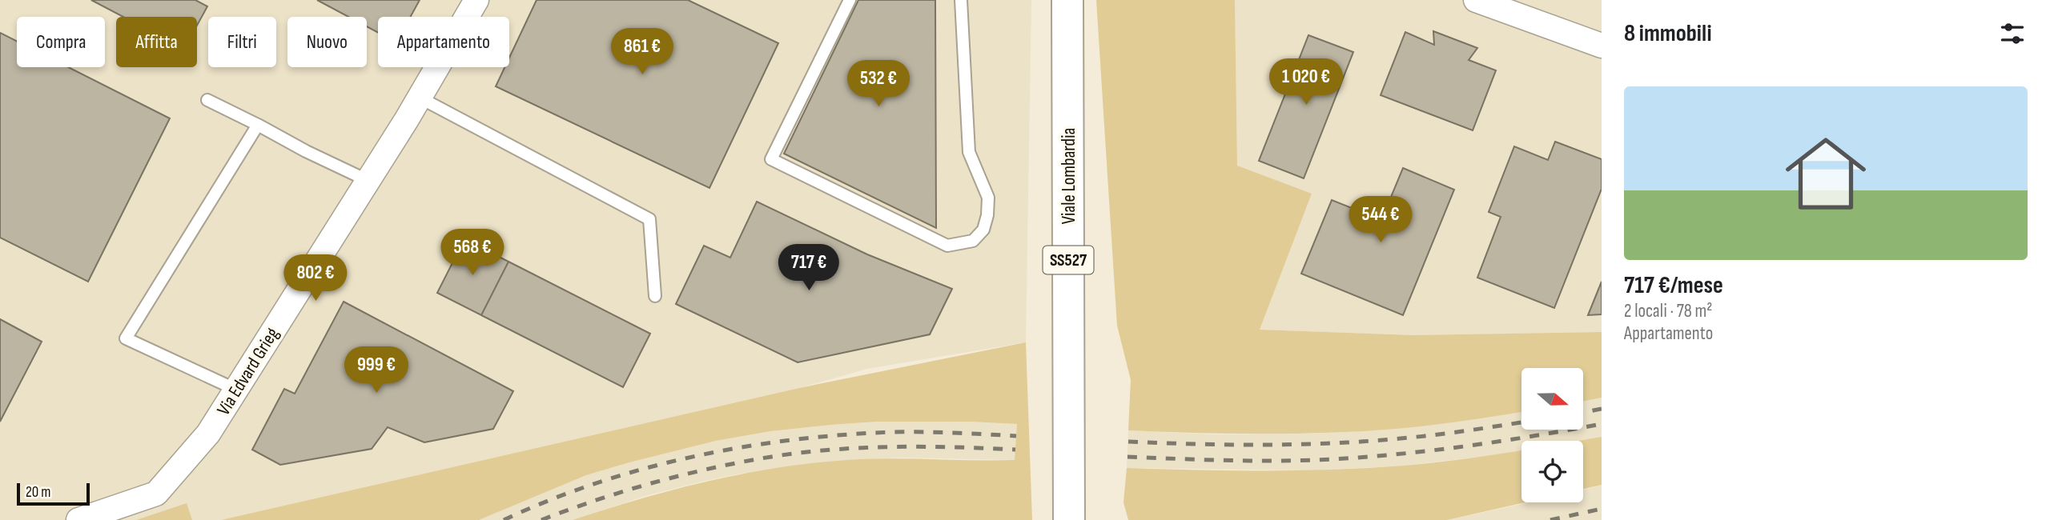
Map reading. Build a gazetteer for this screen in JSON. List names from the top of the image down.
{
  "streets": {
    "main road": ["Viale Lombardia", "SS527"],
    "street": ["Via Edvard Grieg"]
  },
  "scale_bar": "20 m",
  "north": "right",
  "page": {
    "heading": "8 immobili",
    "chip": [
      "Compra",
      "Affitta",
      "Filtri",
      "Nuovo",
      "Appartamento"
    ],
    "price": [
      "861 €",
      "1 020 €",
      "532 €",
      "544 €",
      "568 €",
      "717 €",
      "802 €",
      "999 €"
    ],
    "list": [
      {
        "name": "717 €/mese",
        "note": "2 locali · 78 m² · Appartamento"
      }
    ],
    "scale": "20 m"
  }
}
